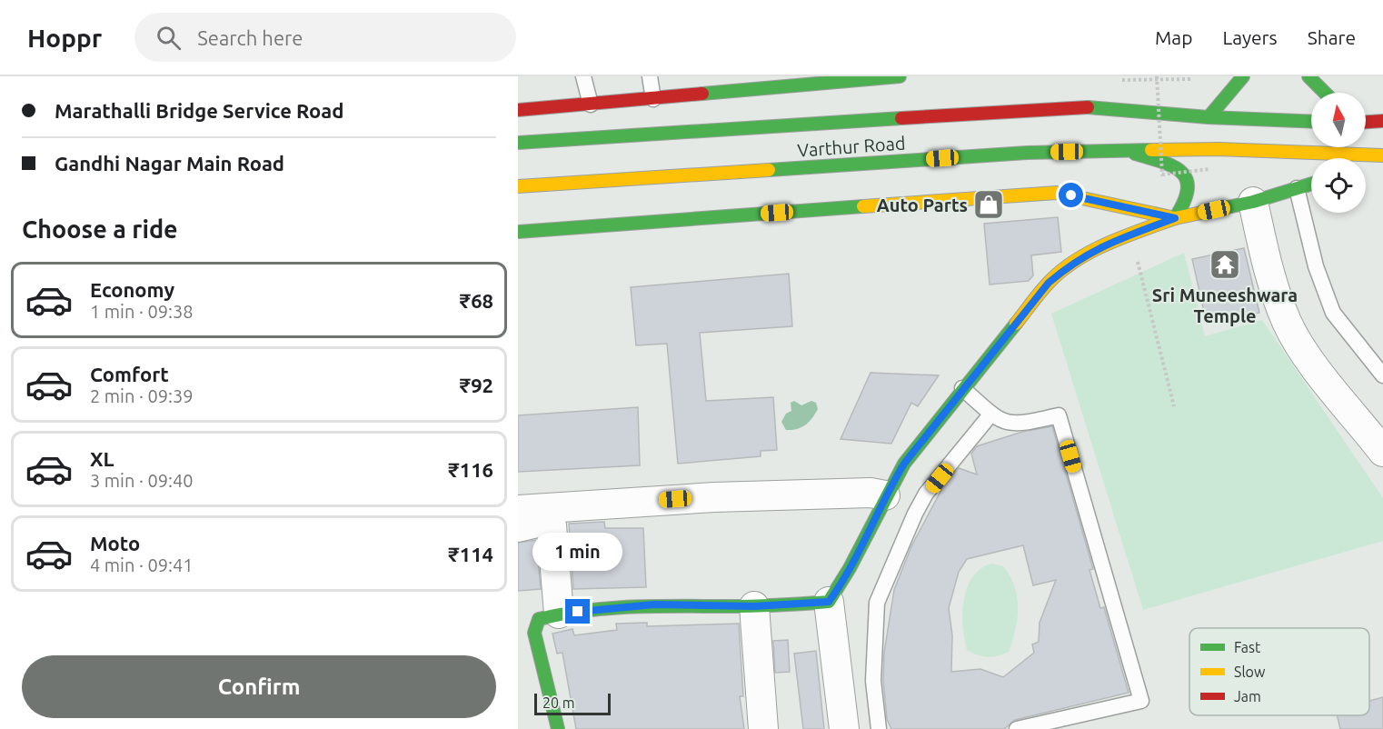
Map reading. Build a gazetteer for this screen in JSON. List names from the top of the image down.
{
  "streets": {
    "street": ["Varthur Road"]
  },
  "places": {
    "shop": ["Auto Parts"],
    "temple": ["Sri Muneeshwara Temple"]
  },
  "legend": ["Fast", "Slow", "Jam"],
  "scale_bar": "20 m",
  "north": "top",
  "page": {
    "header": "Hoppr",
    "search": "Search here",
    "nav": ["Map", "Layers", "Share"],
    "banner": ["Marathalli Bridge Service Road", "Gandhi Nagar Main Road"],
    "heading": "Choose a ride",
    "list": [
      {
        "name": "Economy",
        "note": "1 min · 09:38",
        "value": "₹68"
      },
      {
        "name": "Comfort",
        "note": "2 min · 09:39",
        "value": "₹92"
      },
      {
        "name": "XL",
        "note": "3 min · 09:40",
        "value": "₹116"
      },
      {
        "name": "Moto",
        "note": "4 min · 09:41",
        "value": "₹114"
      }
    ],
    "bubble": "1 min",
    "buttons": "Confirm",
    "scale": "20 m"
  }
}
